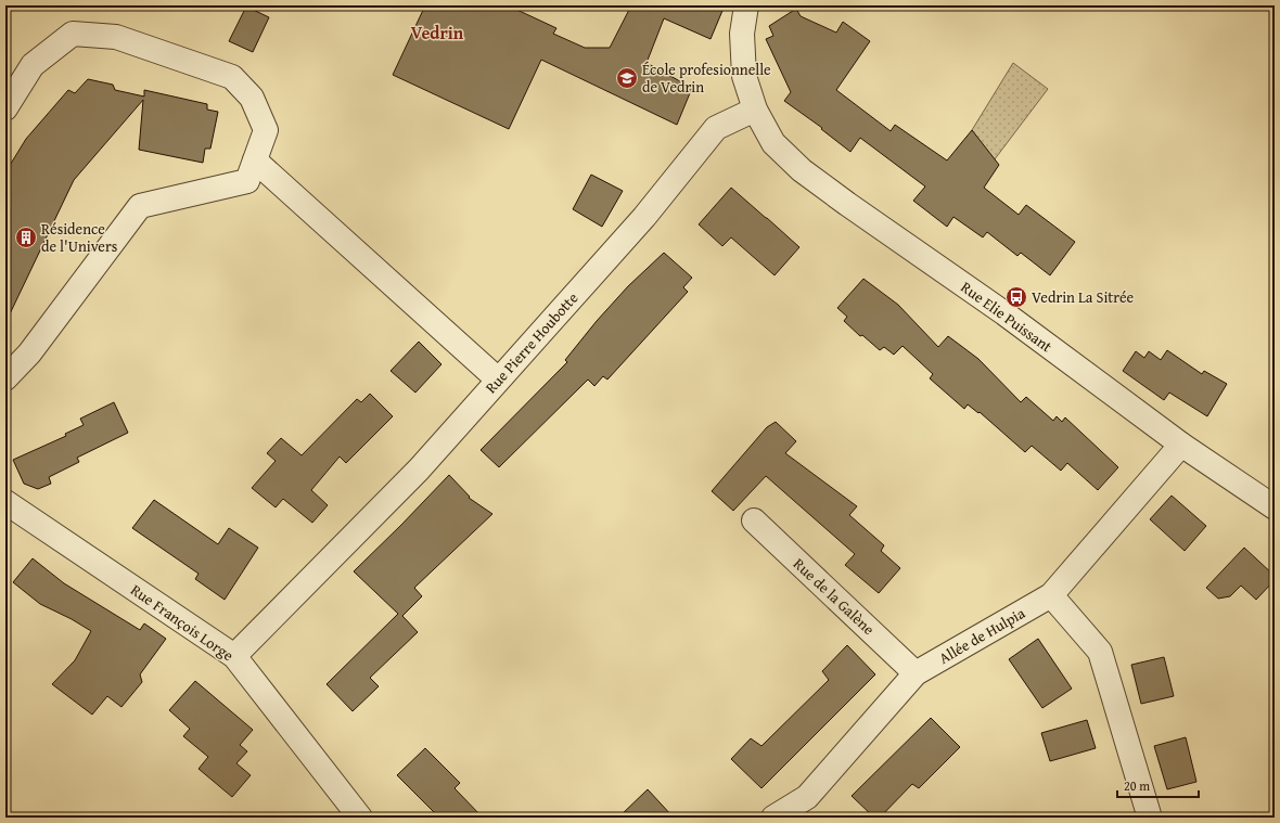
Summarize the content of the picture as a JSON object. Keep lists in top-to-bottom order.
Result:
{
  "streets": {
    "street": [
      "Rue Elie Puissant",
      "Rue Pierre Houbotte",
      "Rue de la Galène",
      "Rue François Lorge",
      "Allée de Hulpia"
    ]
  },
  "crossings": [
    ["Rue Elie Puissant", "Rue Pierre Houbotte"],
    ["Rue Elie Puissant", "Allée de Hulpia"],
    ["Rue Pierre Houbotte", "Rue François Lorge"],
    ["Rue de la Galène", "Allée de Hulpia"]
  ],
  "districts": ["Vedrin"],
  "places": {
    "school or university": ["École profesionnelle de Vedrin"],
    "building": ["Résidence de l'Univers"],
    "bus stop": ["Vedrin La Sitrée"]
  },
  "scale_bar": "20 m"
}
